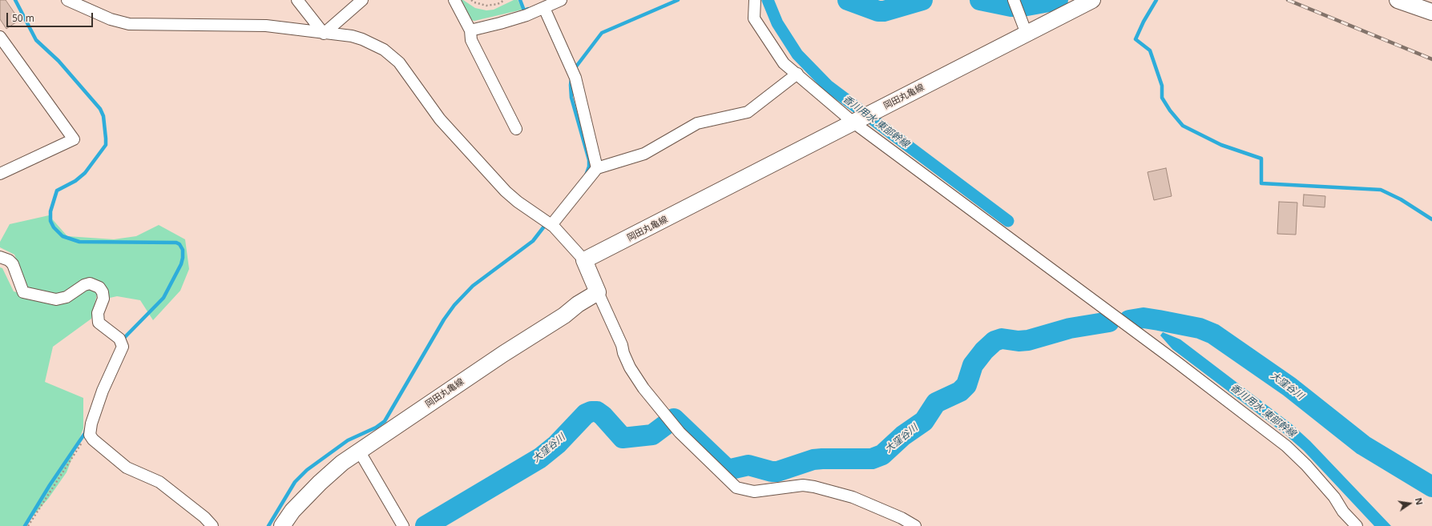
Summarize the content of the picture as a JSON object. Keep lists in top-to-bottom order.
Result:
{
  "streets": {
    "main road": ["岡田丸亀線"]
  },
  "water": ["香川用水 東部幹線", "大窪谷川"],
  "scale_bar": "50 m",
  "north": "right"
}
